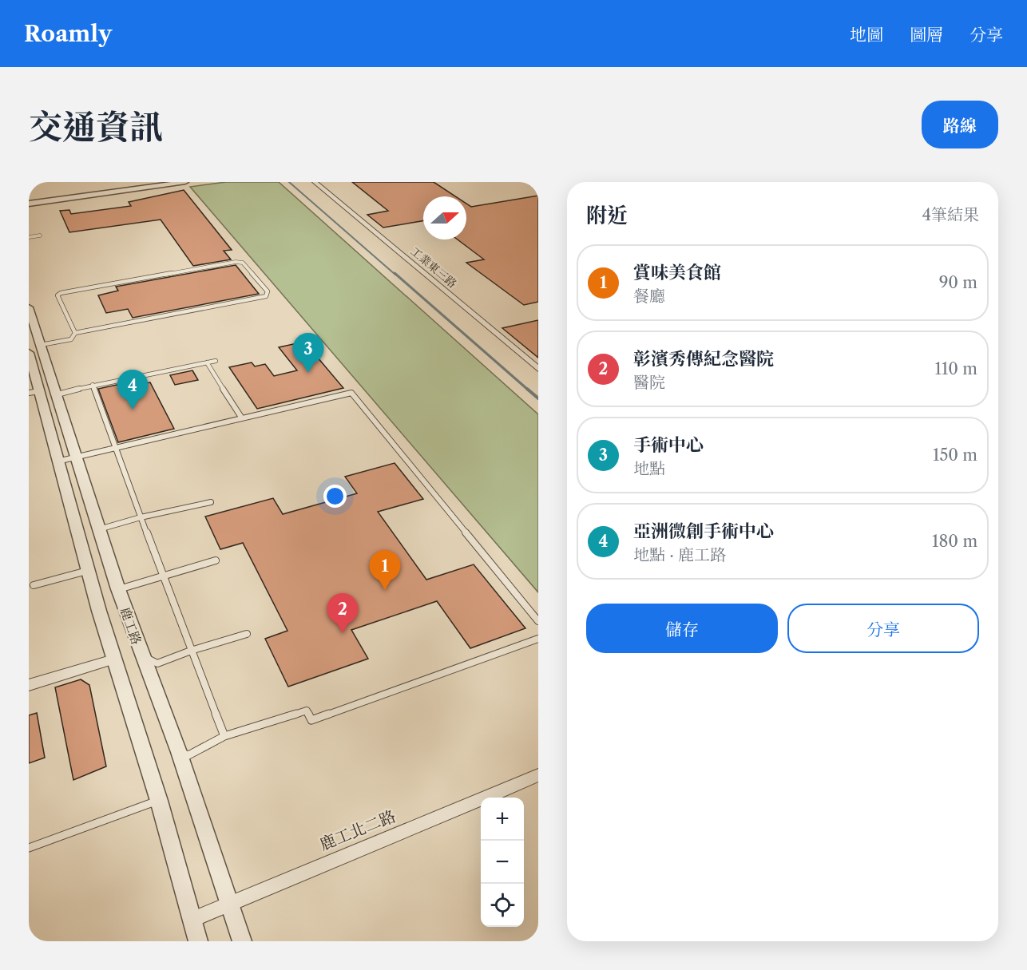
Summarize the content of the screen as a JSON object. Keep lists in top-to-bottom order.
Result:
{
  "streets": {
    "street": ["工業東三路", "鹿工路", "鹿工北二路"]
  },
  "crossings": [
    ["鹿工路", "鹿工北二路"]
  ],
  "north": "right",
  "page": {
    "header": "Roamly",
    "nav": ["地圖", "圖層", "分享"],
    "title": "交通資訊",
    "buttons": [
      "路線",
      ["儲存", "分享"]
    ],
    "heading": ["附近", "4筆結果"],
    "list": [
      {
        "mark": "1",
        "name": "賞味美食館",
        "note": "餐廳",
        "value": "90 m"
      },
      {
        "mark": "2",
        "name": "彰濱秀傳紀念醫院",
        "note": "醫院",
        "value": "110 m"
      },
      {
        "mark": "3",
        "name": "手術中心",
        "note": "地點",
        "value": "150 m"
      },
      {
        "mark": "4",
        "name": "亞洲微創手術中心",
        "note": "地點 · 鹿工路",
        "value": "180 m"
      }
    ],
    "pins": [
      "3",
      "4",
      "1",
      "2"
    ],
    "map_buttons": ["+", "−"]
  }
}
